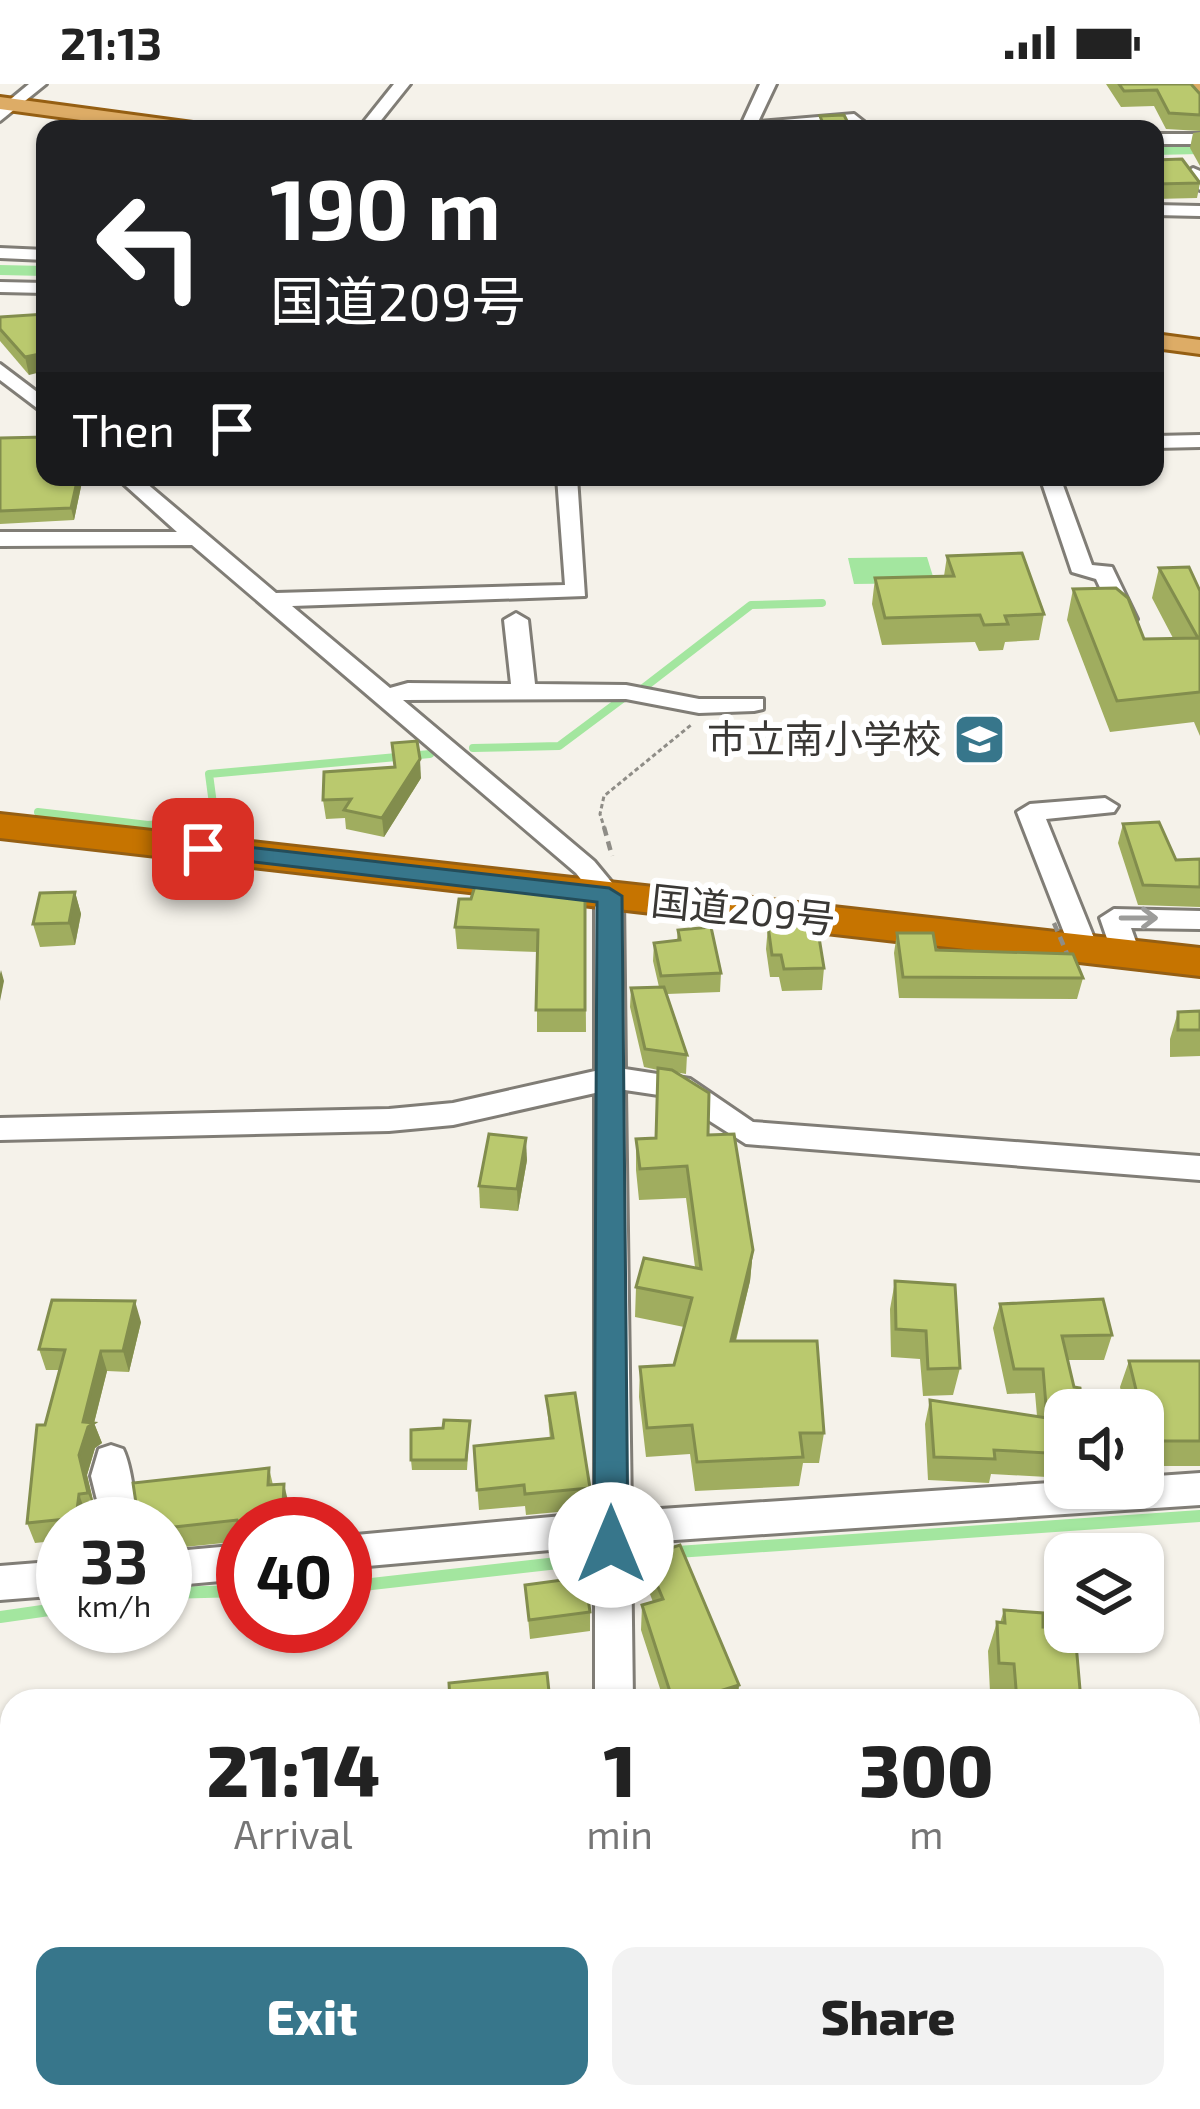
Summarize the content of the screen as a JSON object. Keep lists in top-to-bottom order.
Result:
{
  "streets": {
    "highway": ["国道209号"]
  },
  "places": {
    "school or university": ["市立南小学校"]
  },
  "page": {
    "status": "21:13",
    "turn": ["190 m", "国道209号"],
    "then": "Then",
    "speed": "33 km/h",
    "limit": "40",
    "eta": [
      "21:14",
      "Arrival",
      "1",
      "min",
      "300",
      "m"
    ],
    "buttons": ["Exit", "Share"]
  }
}
